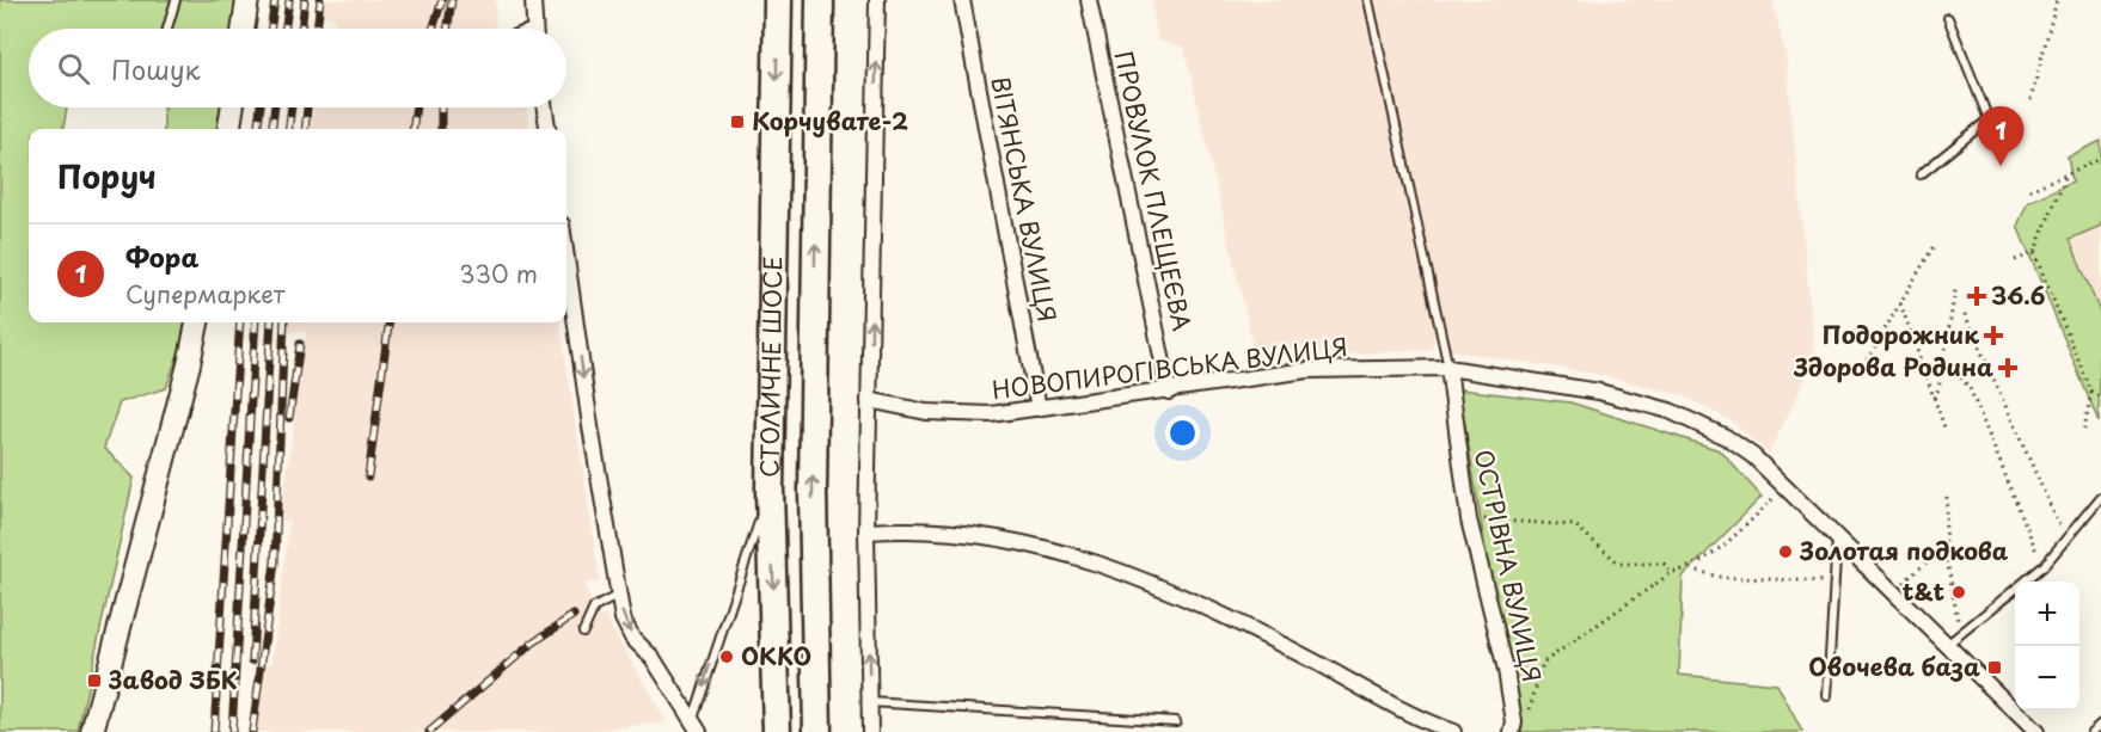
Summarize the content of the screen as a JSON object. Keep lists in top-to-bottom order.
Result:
{
  "streets": {
    "highway": ["СТОЛИЧНЕ ШОСЕ"],
    "street": [
      "ПРОВУЛОК ПЛЕЩЕЄВА",
      "ВІТЯНСЬКА ВУЛИЦЯ",
      "НОВОПИРОГІВСЬКА ВУЛИЦЯ",
      "ОСТРІВНА ВУЛИЦЯ"
    ]
  },
  "crossings": [
    ["ПРОВУЛОК ПЛЕЩЕЄВА", "НОВОПИРОГІВСЬКА ВУЛИЦЯ"],
    ["ВІТЯНСЬКА ВУЛИЦЯ", "НОВОПИРОГІВСЬКА ВУЛИЦЯ"],
    ["НОВОПИРОГІВСЬКА ВУЛИЦЯ", "ОСТРІВНА ВУЛИЦЯ"]
  ],
  "places": {
    "transit": ["Корчувате-2", "Овочева база", "Завод ЗБК"],
    "health": ["36.6", "Подорожник", "Здорова Родина"],
    "other": ["Золотая подкова", "t&t", "ОККО"]
  },
  "page": {
    "search": "Пошук",
    "pins": "1",
    "heading": "Поруч",
    "list": [
      {
        "mark": "1",
        "name": "Фора",
        "note": "Супермаркет",
        "value": "330 m"
      }
    ],
    "map_buttons": ["+", "−"]
  }
}
